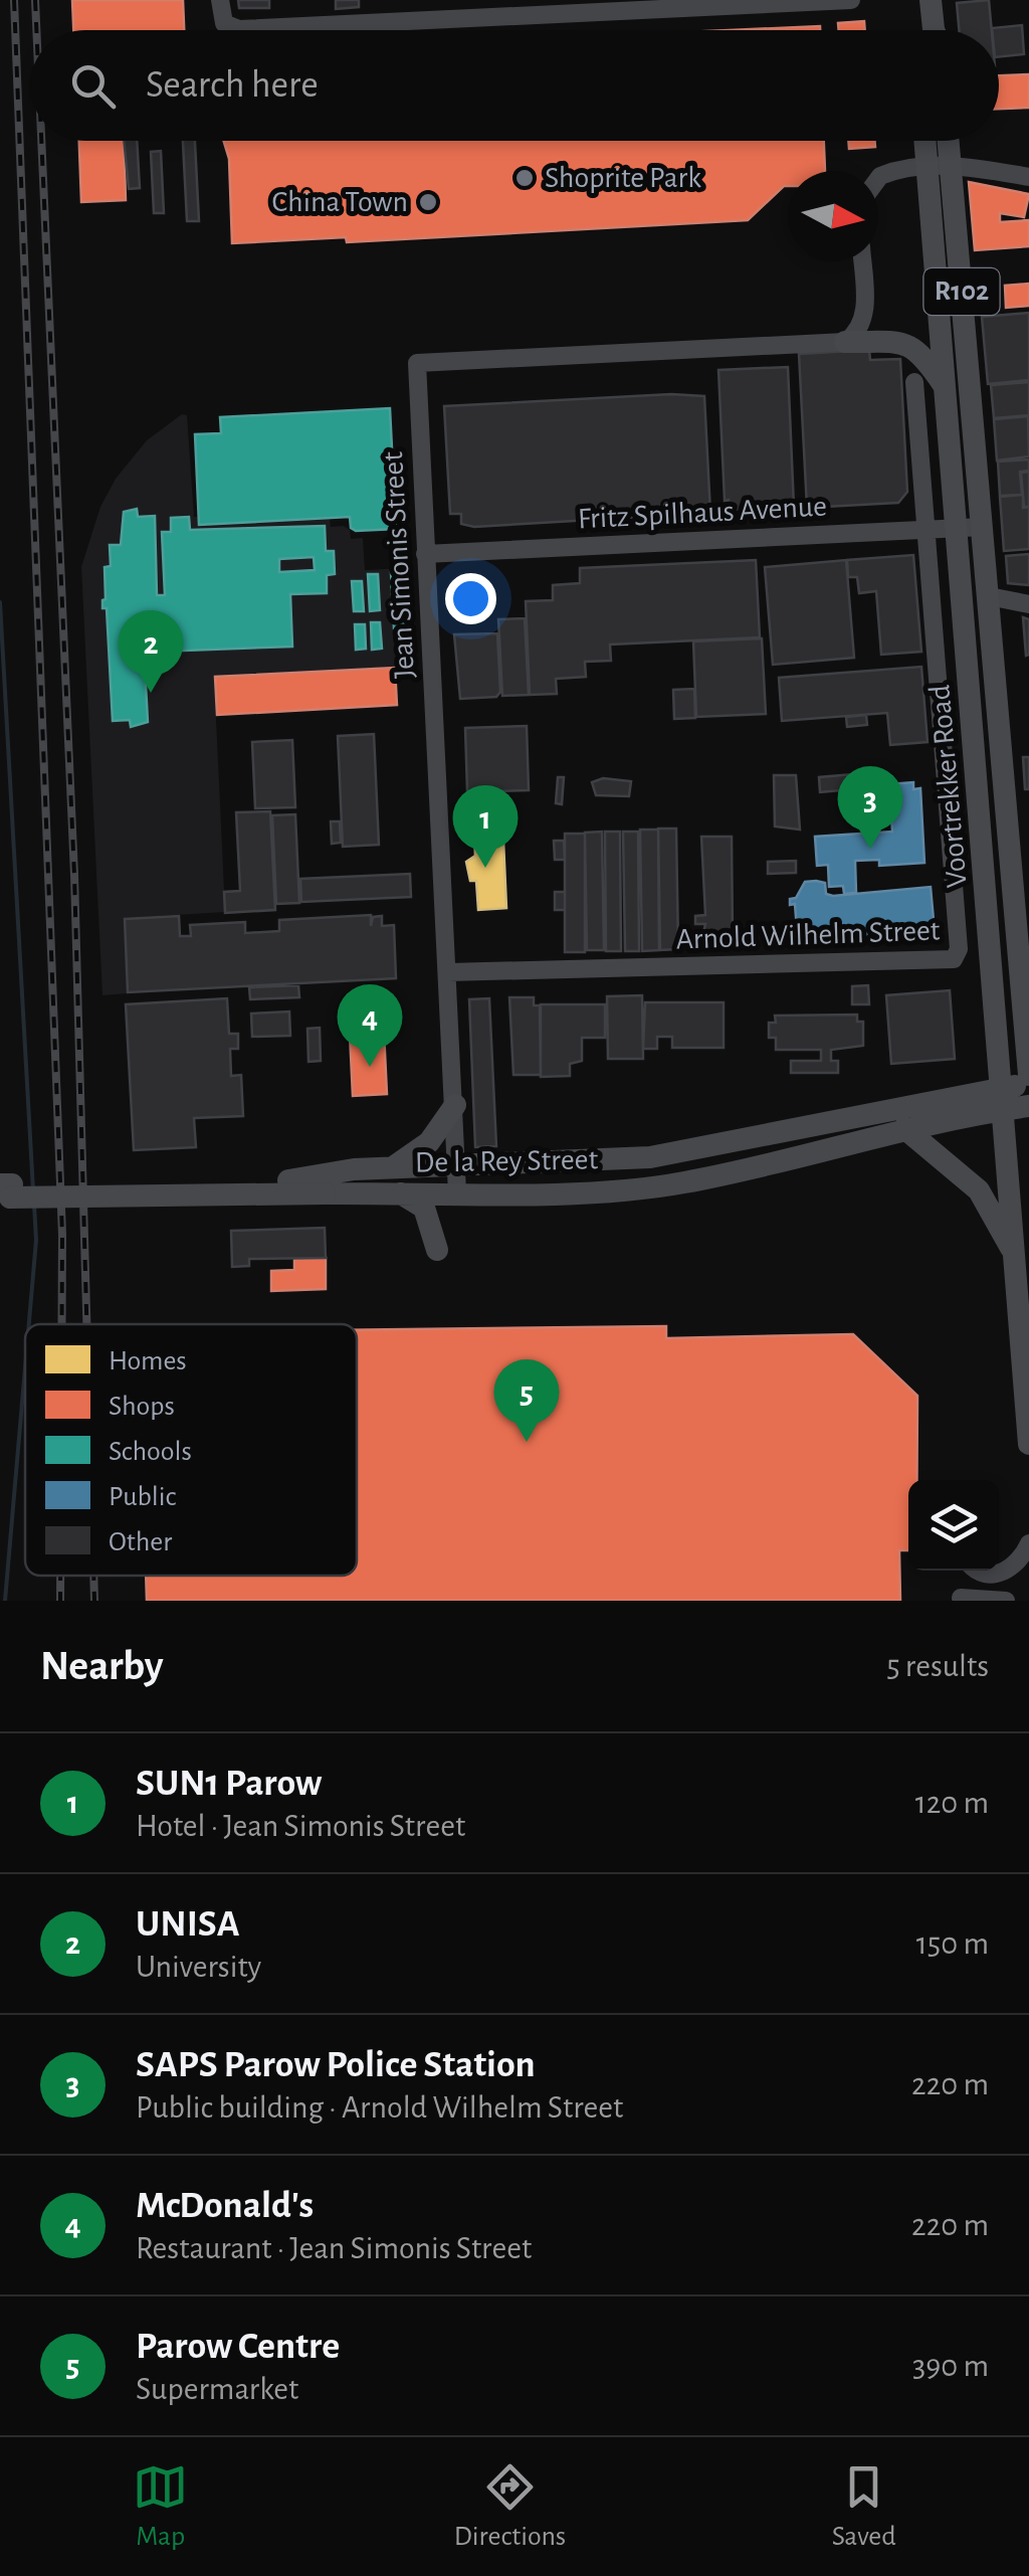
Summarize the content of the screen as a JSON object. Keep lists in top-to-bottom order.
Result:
{
  "streets": {
    "main road": ["R102", "Voortrekker Road", "De la Rey Street"],
    "street": ["Fritz Spilhaus Avenue", "Jean Simonis Street", "Arnold Wilhelm Street"]
  },
  "crossings": [
    ["Fritz Spilhaus Avenue", "Jean Simonis Street"],
    ["Fritz Spilhaus Avenue", "Voortrekker Road"],
    ["Fritz Spilhaus Avenue", "Arnold Wilhelm Street"],
    ["Jean Simonis Street", "Arnold Wilhelm Street"],
    ["Jean Simonis Street", "De la Rey Street"],
    ["Voortrekker Road", "De la Rey Street"]
  ],
  "places": ["Shoprite Park", "China Town"],
  "legend": [
    "Homes",
    "Shops",
    "Schools",
    "Public",
    "Other"
  ],
  "north": "right",
  "page": {
    "search": "Search here",
    "pins": [
      "2",
      "3",
      "1",
      "4",
      "5"
    ],
    "heading": ["Nearby", "5 results"],
    "list": [
      {
        "mark": "1",
        "name": "SUN1 Parow",
        "note": "Hotel · Jean Simonis Street",
        "value": "120 m"
      },
      {
        "mark": "2",
        "name": "UNISA",
        "note": "University",
        "value": "150 m"
      },
      {
        "mark": "3",
        "name": "SAPS Parow Police Station",
        "note": "Public building · Arnold Wilhelm Street",
        "value": "220 m"
      },
      {
        "mark": "4",
        "name": "McDonald's",
        "note": "Restaurant · Jean Simonis Street",
        "value": "220 m"
      },
      {
        "mark": "5",
        "name": "Parow Centre",
        "note": "Supermarket",
        "value": "390 m"
      }
    ],
    "nav": ["Map", "Directions", "Saved"]
  }
}
